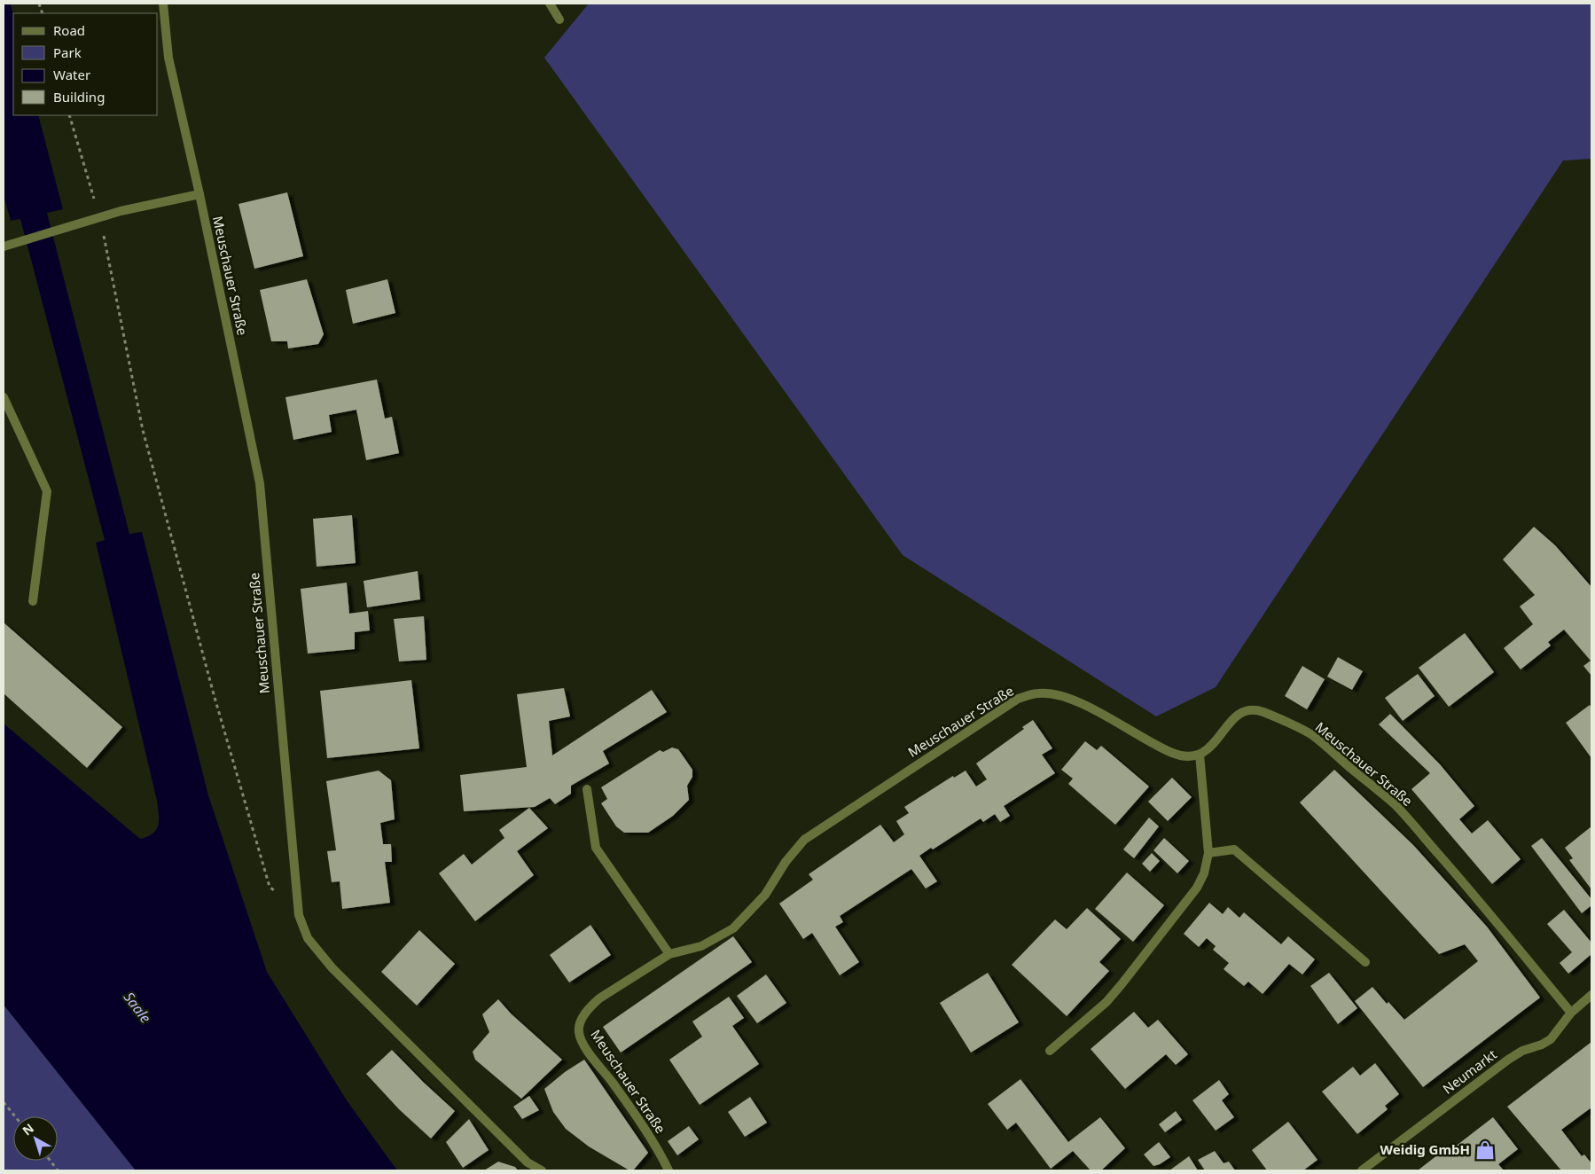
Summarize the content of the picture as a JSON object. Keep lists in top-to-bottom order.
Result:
{
  "streets": {
    "street": ["Meuschauer Straße", "Neumarkt"]
  },
  "crossings": [
    ["Meuschauer Straße", "Neumarkt"]
  ],
  "water": ["Saale"],
  "places": {
    "shop": ["Weidig GmbH"]
  },
  "legend": [
    "Road",
    "Park",
    "Water",
    "Building"
  ],
  "north": "top left"
}
